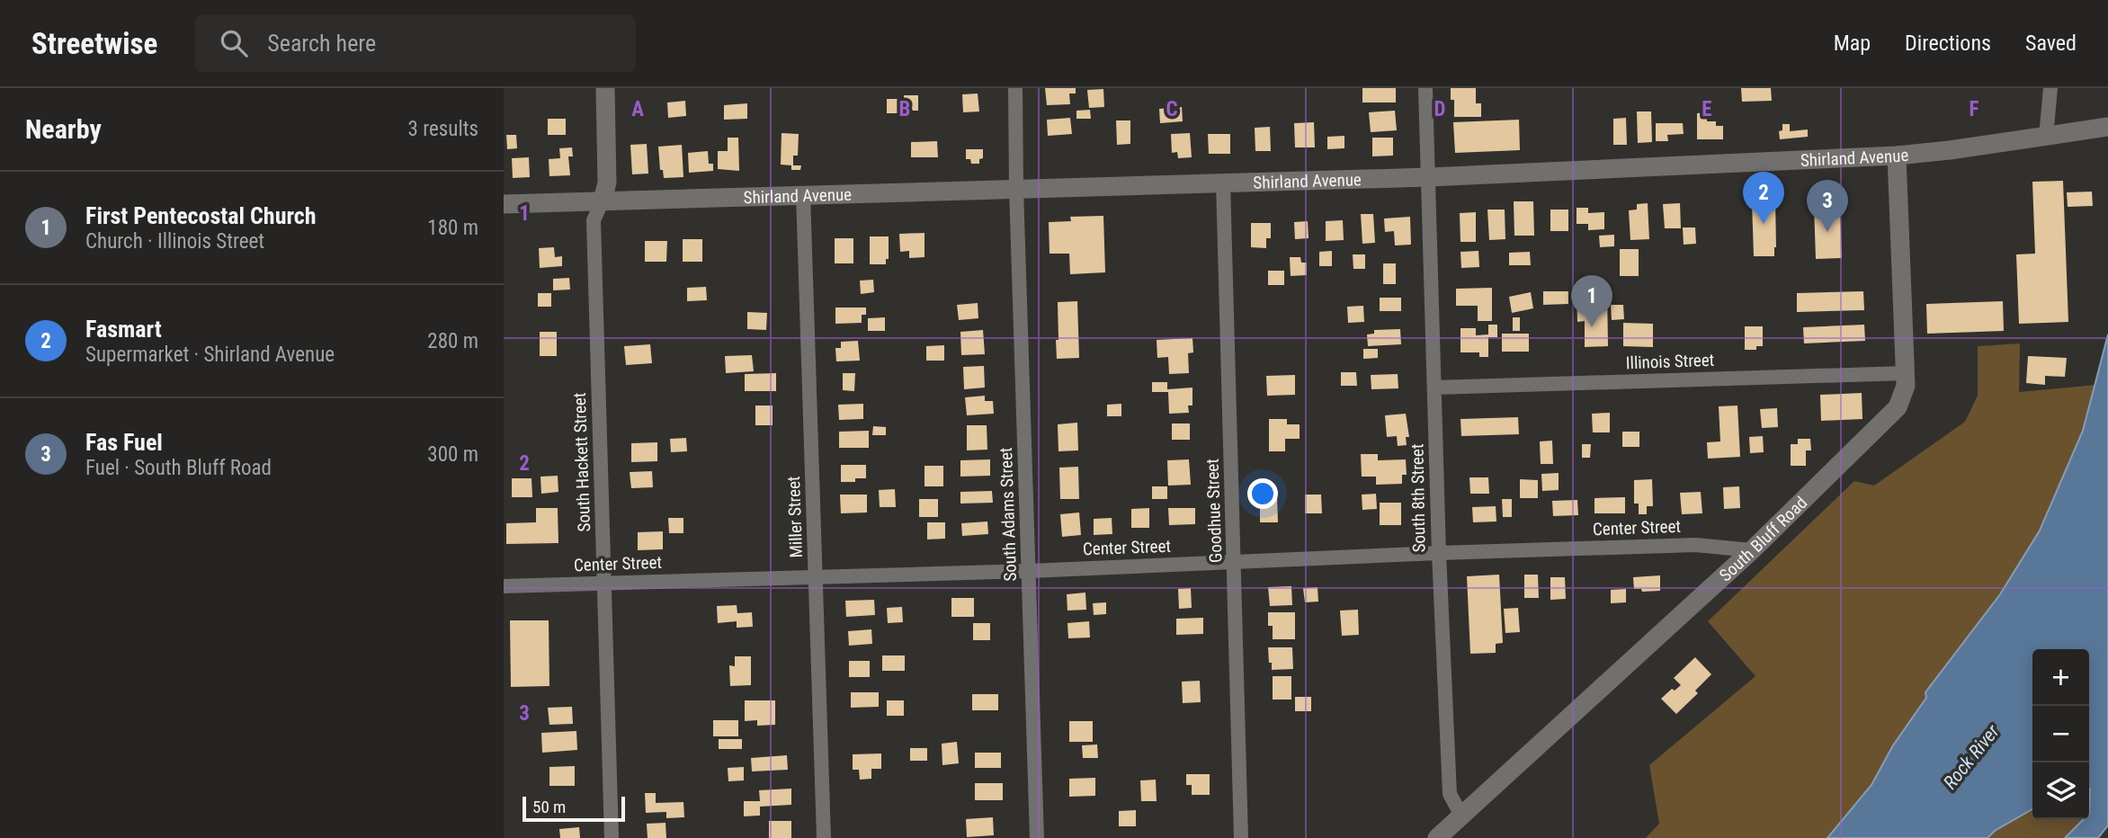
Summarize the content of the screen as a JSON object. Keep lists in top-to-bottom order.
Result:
{
  "streets": {
    "street": [
      "Shirland Avenue",
      "Illinois Street",
      "South Hackett Street",
      "South 8th Street",
      "Goodhue Street",
      "South Adams Street",
      "Miller Street",
      "Center Street",
      "South Bluff Road"
    ]
  },
  "crossings": [
    ["Shirland Avenue", "South Hackett Street"],
    ["Shirland Avenue", "South 8th Street"],
    ["Shirland Avenue", "Goodhue Street"],
    ["Shirland Avenue", "South Adams Street"],
    ["Shirland Avenue", "Miller Street"],
    ["Shirland Avenue", "South Bluff Road"],
    ["Illinois Street", "South 8th Street"],
    ["Illinois Street", "South Bluff Road"],
    ["South Hackett Street", "Center Street"],
    ["South 8th Street", "Center Street"],
    ["South 8th Street", "South Bluff Road"],
    ["Goodhue Street", "Center Street"],
    ["South Adams Street", "Center Street"],
    ["Miller Street", "Center Street"],
    ["Center Street", "South Bluff Road"]
  ],
  "water": ["Rock River"],
  "scale_bar": "50 m",
  "page": {
    "header": "Streetwise",
    "search": "Search here",
    "nav": ["Map", "Directions", "Saved"],
    "heading": ["Nearby", "3 results"],
    "list": [
      {
        "mark": "1",
        "name": "First Pentecostal Church",
        "note": "Church · Illinois Street",
        "value": "180 m"
      },
      {
        "mark": "2",
        "name": "Fasmart",
        "note": "Supermarket · Shirland Avenue",
        "value": "280 m"
      },
      {
        "mark": "3",
        "name": "Fas Fuel",
        "note": "Fuel · South Bluff Road",
        "value": "300 m"
      }
    ],
    "pins": ["2", "3", "1"],
    "map_buttons": ["+", "−"],
    "scale": "50 m"
  },
  "grid": {
    "columns": [
      "A",
      "B",
      "C",
      "D",
      "E",
      "F"
    ],
    "rows": ["1", "2", "3"]
  }
}
